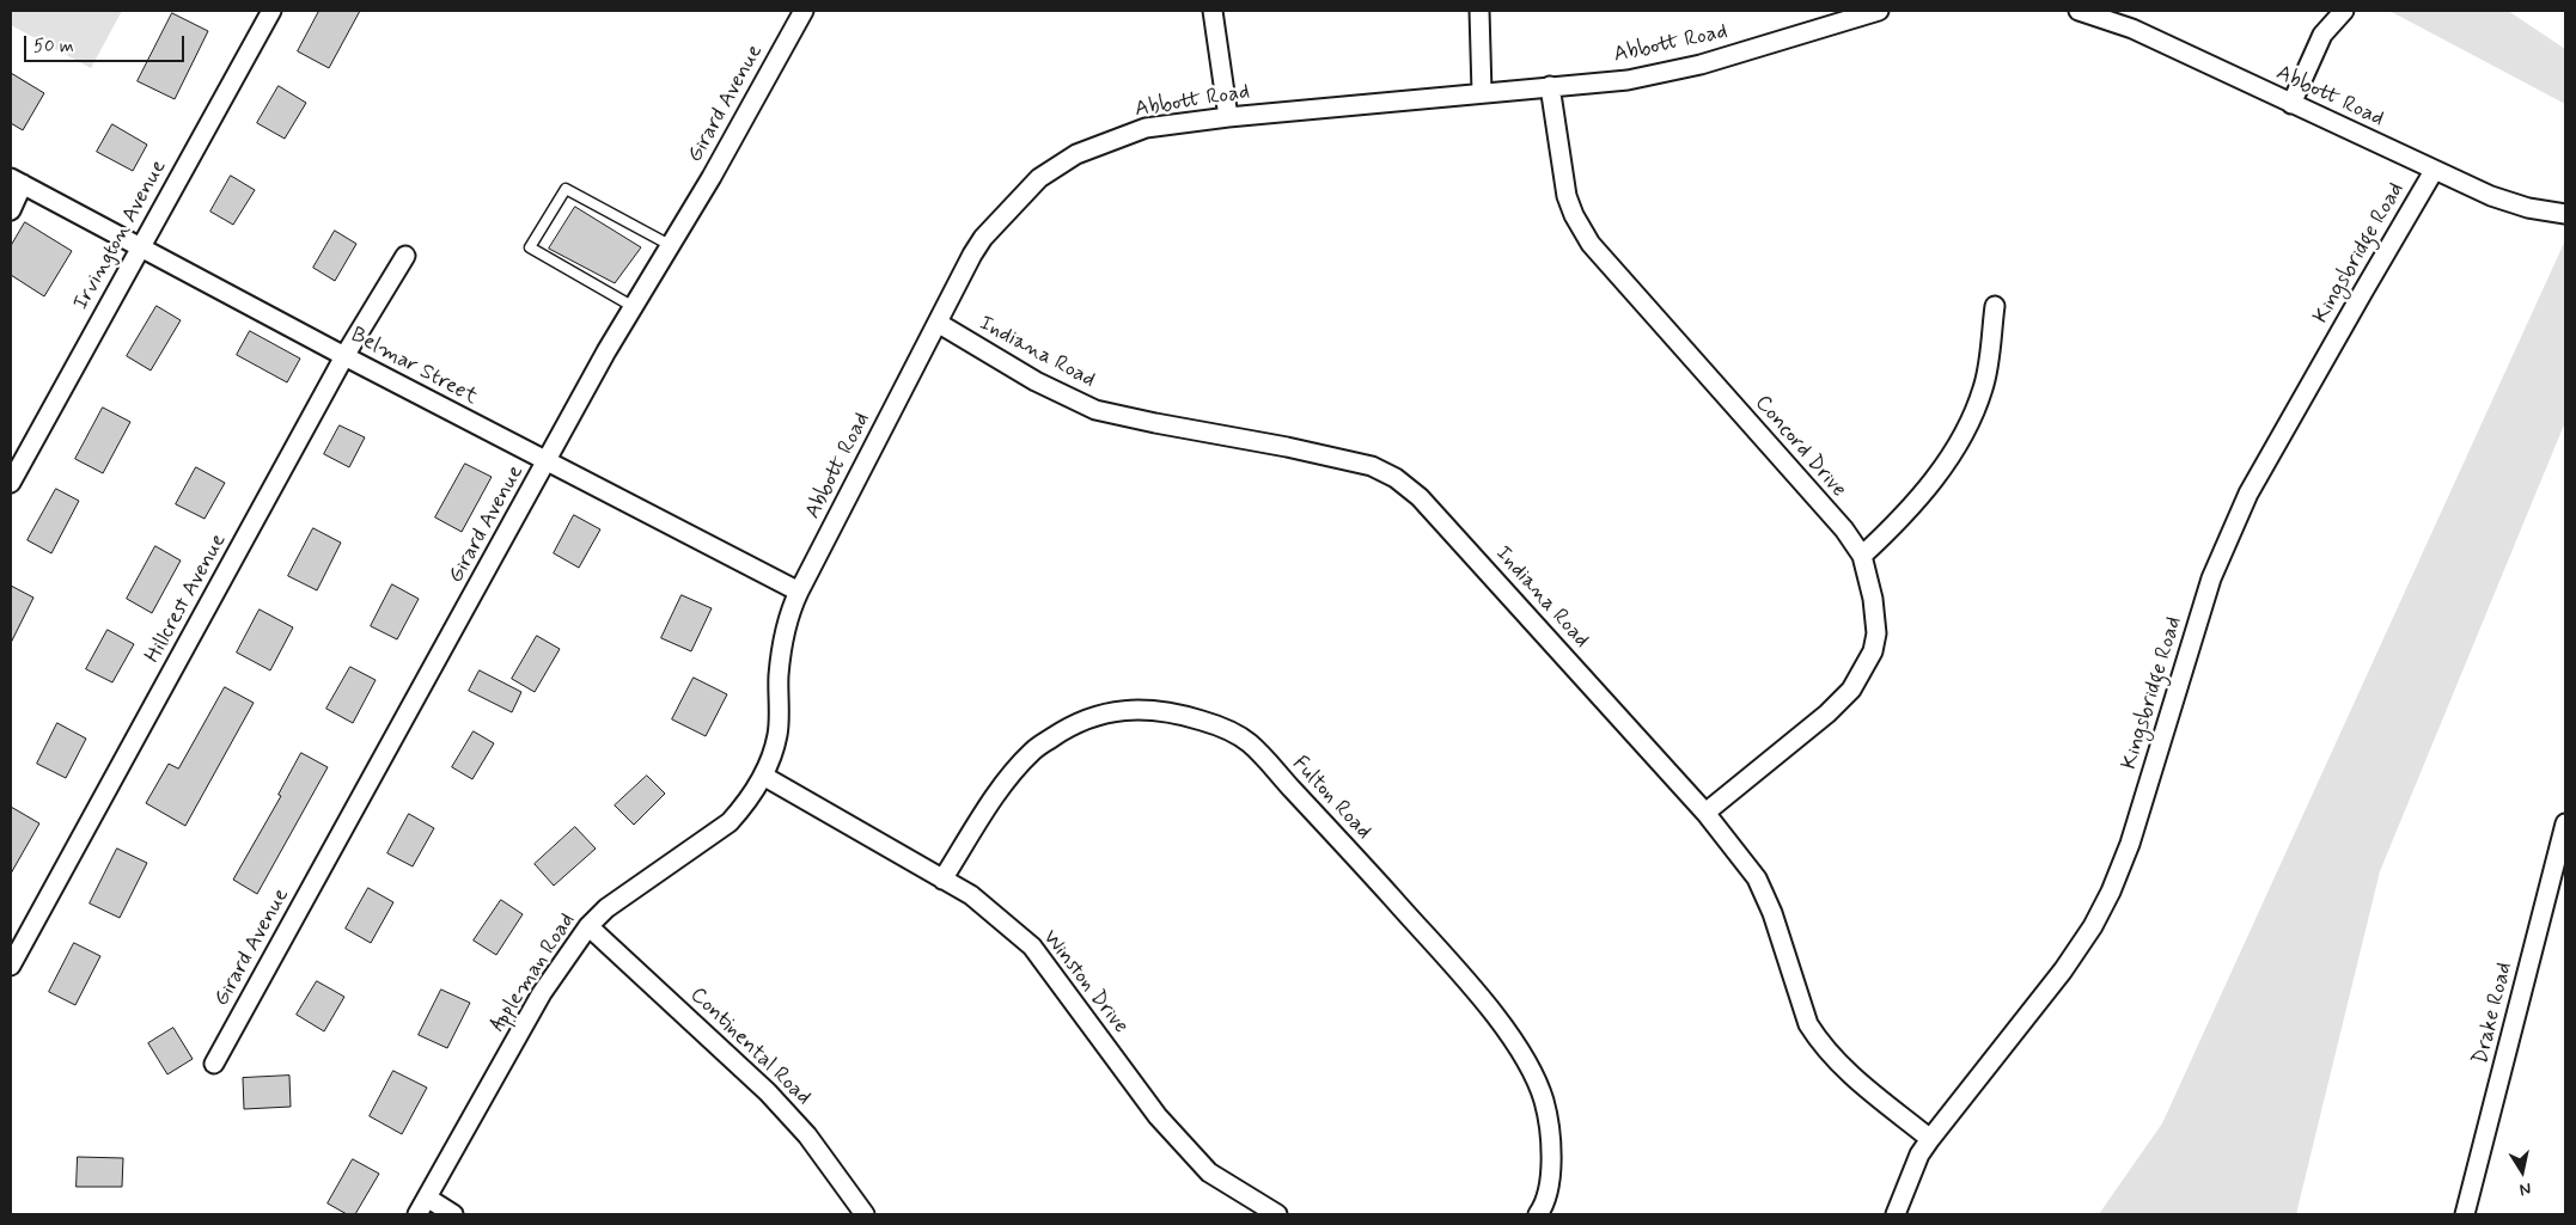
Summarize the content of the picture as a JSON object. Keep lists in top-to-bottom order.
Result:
{
  "streets": {
    "street": [
      "Abbott Road",
      "Girard Avenue",
      "Irvington Avenue",
      "Kingsbridge Road",
      "Indiana Road",
      "Belmar Street",
      "Concord Drive",
      "Hillcrest Avenue",
      "Fulton Road",
      "Appleman Road",
      "Winston Drive",
      "Drake Road",
      "Continental Road"
    ]
  },
  "crossings": [
    ["Abbott Road", "Kingsbridge Road"],
    ["Abbott Road", "Indiana Road"],
    ["Abbott Road", "Belmar Street"],
    ["Abbott Road", "Concord Drive"],
    ["Abbott Road", "Appleman Road"],
    ["Abbott Road", "Winston Drive"],
    ["Girard Avenue", "Belmar Street"],
    ["Irvington Avenue", "Belmar Street"],
    ["Kingsbridge Road", "Indiana Road"],
    ["Indiana Road", "Concord Drive"],
    ["Belmar Street", "Hillcrest Avenue"],
    ["Fulton Road", "Winston Drive"],
    ["Appleman Road", "Winston Drive"],
    ["Appleman Road", "Continental Road"]
  ],
  "scale_bar": "50 m",
  "north": "bottom"
}
